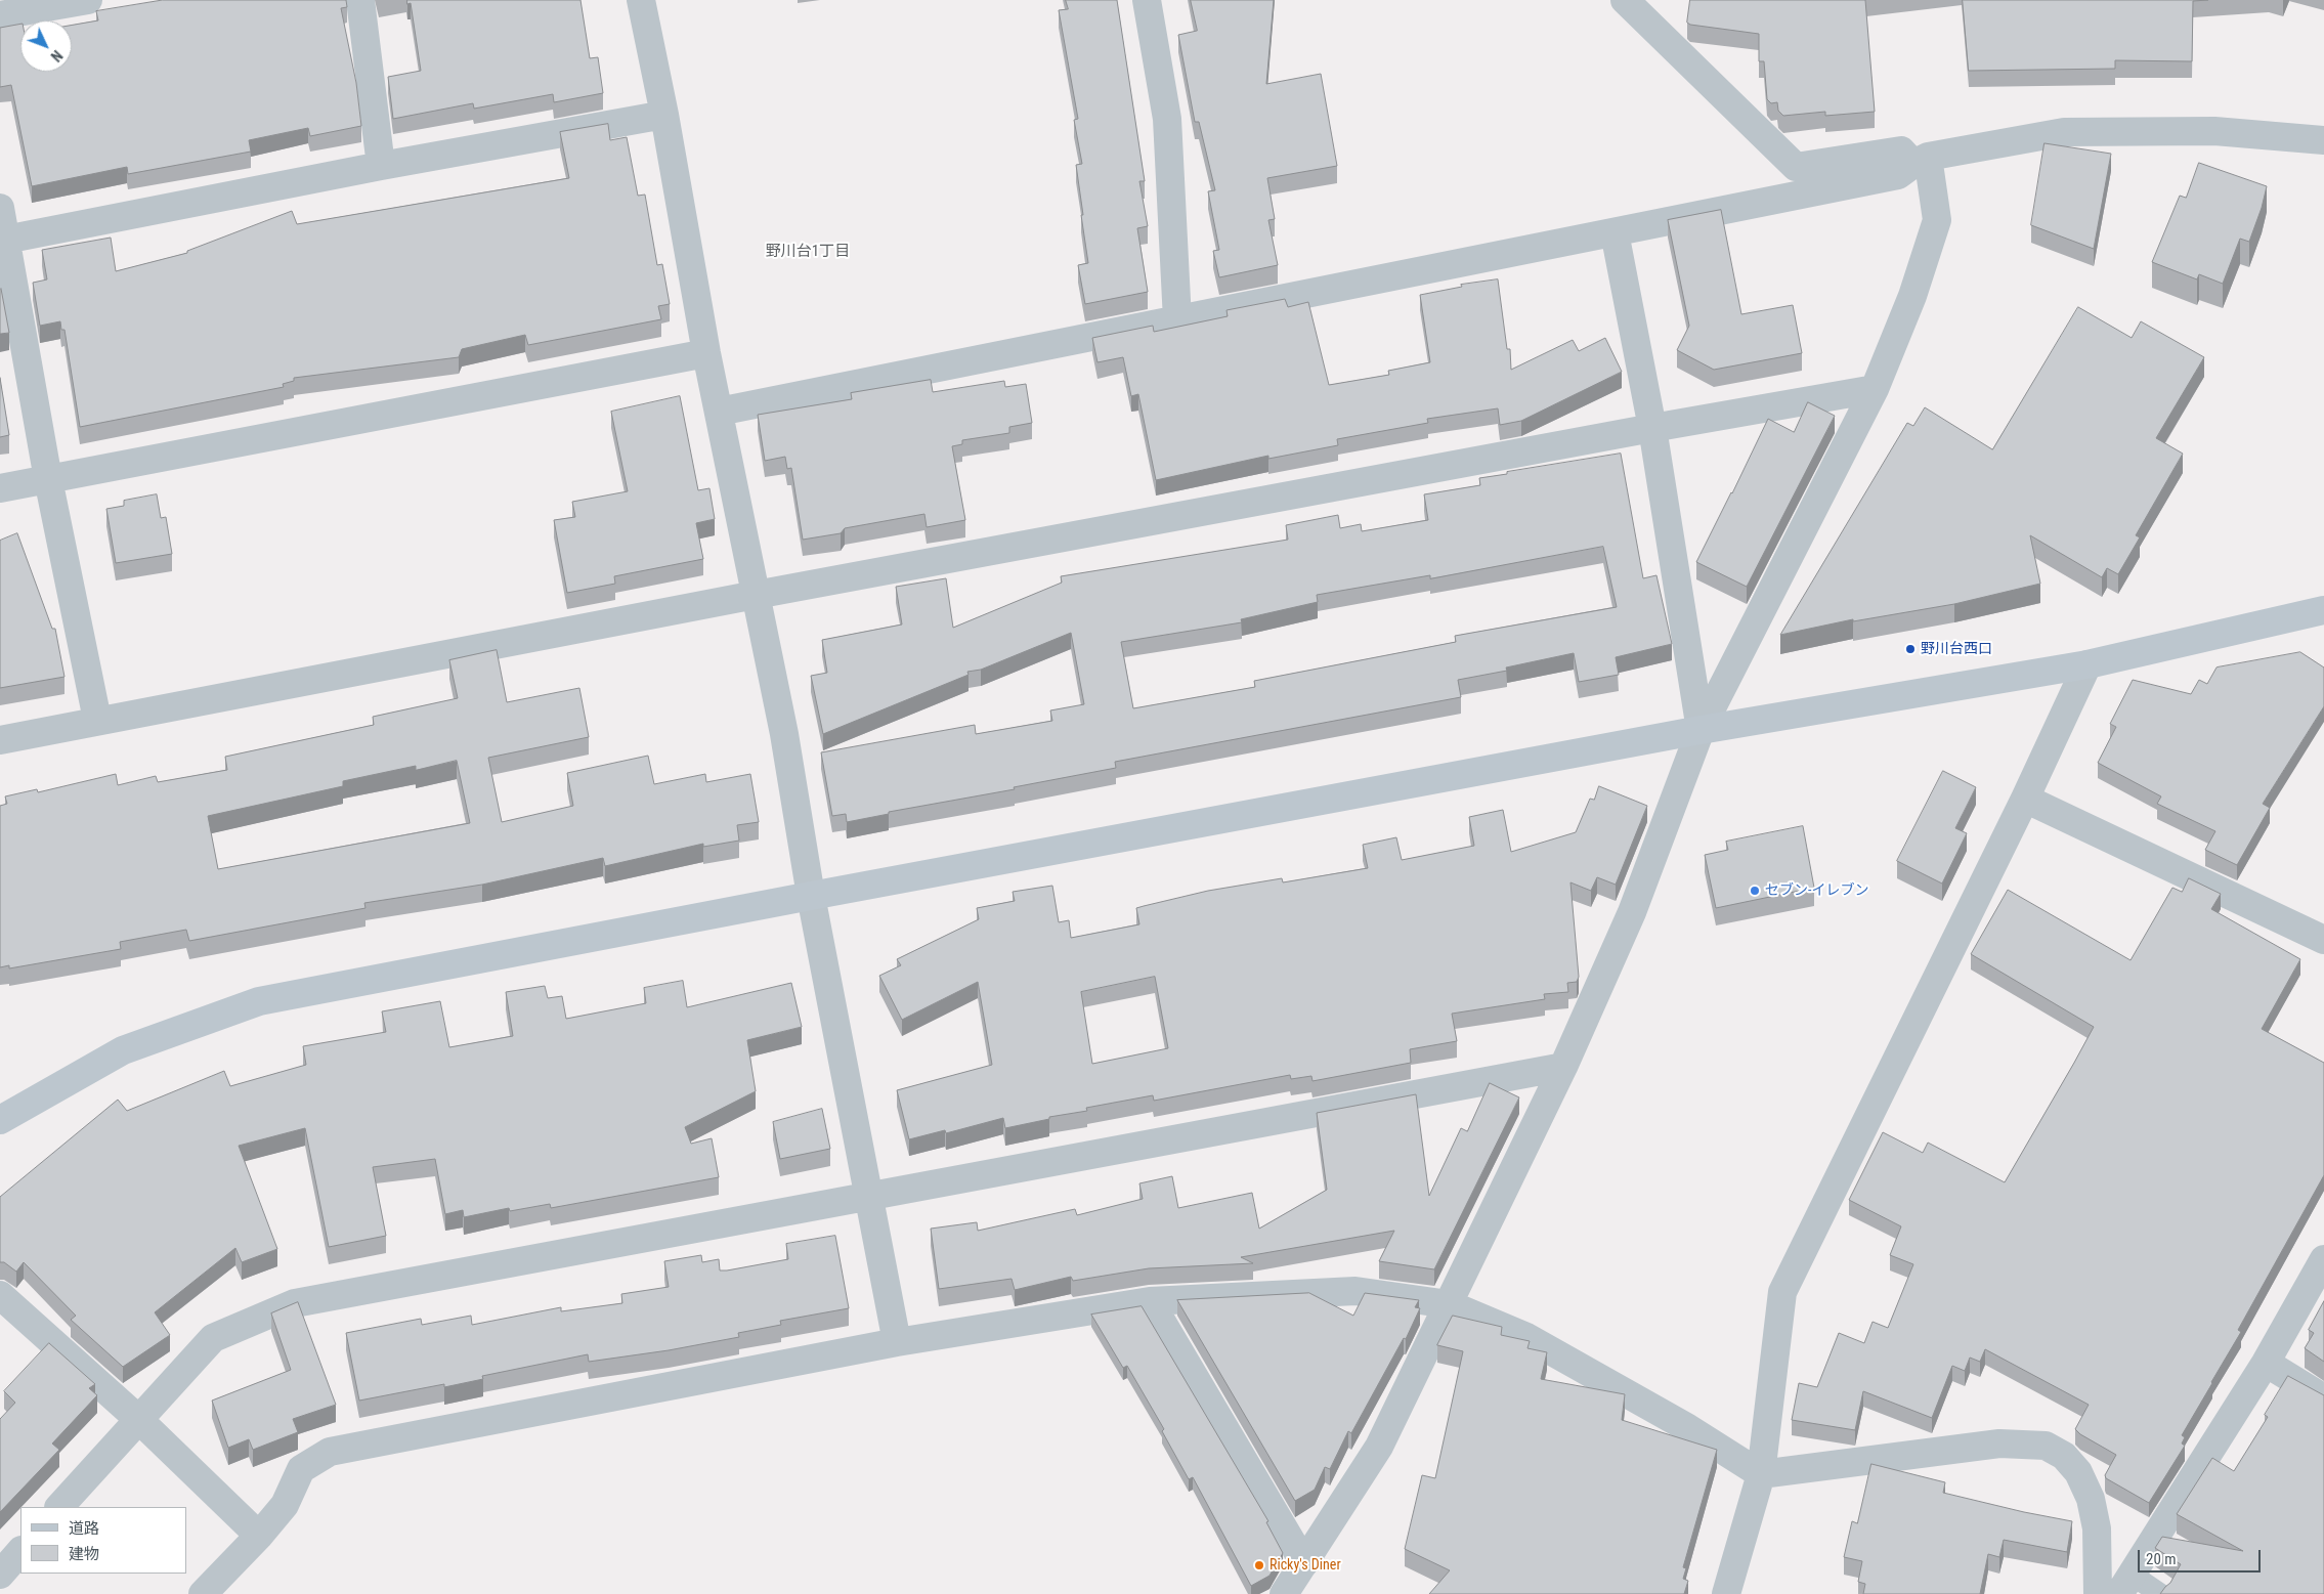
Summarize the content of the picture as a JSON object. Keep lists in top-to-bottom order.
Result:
{
  "districts": ["野川台1丁目"],
  "places": ["野川台西口", "セブン-イレブン", "Ricky's Diner"],
  "legend": ["道路", "建物"],
  "scale_bar": "20 m",
  "north": "bottom right"
}
